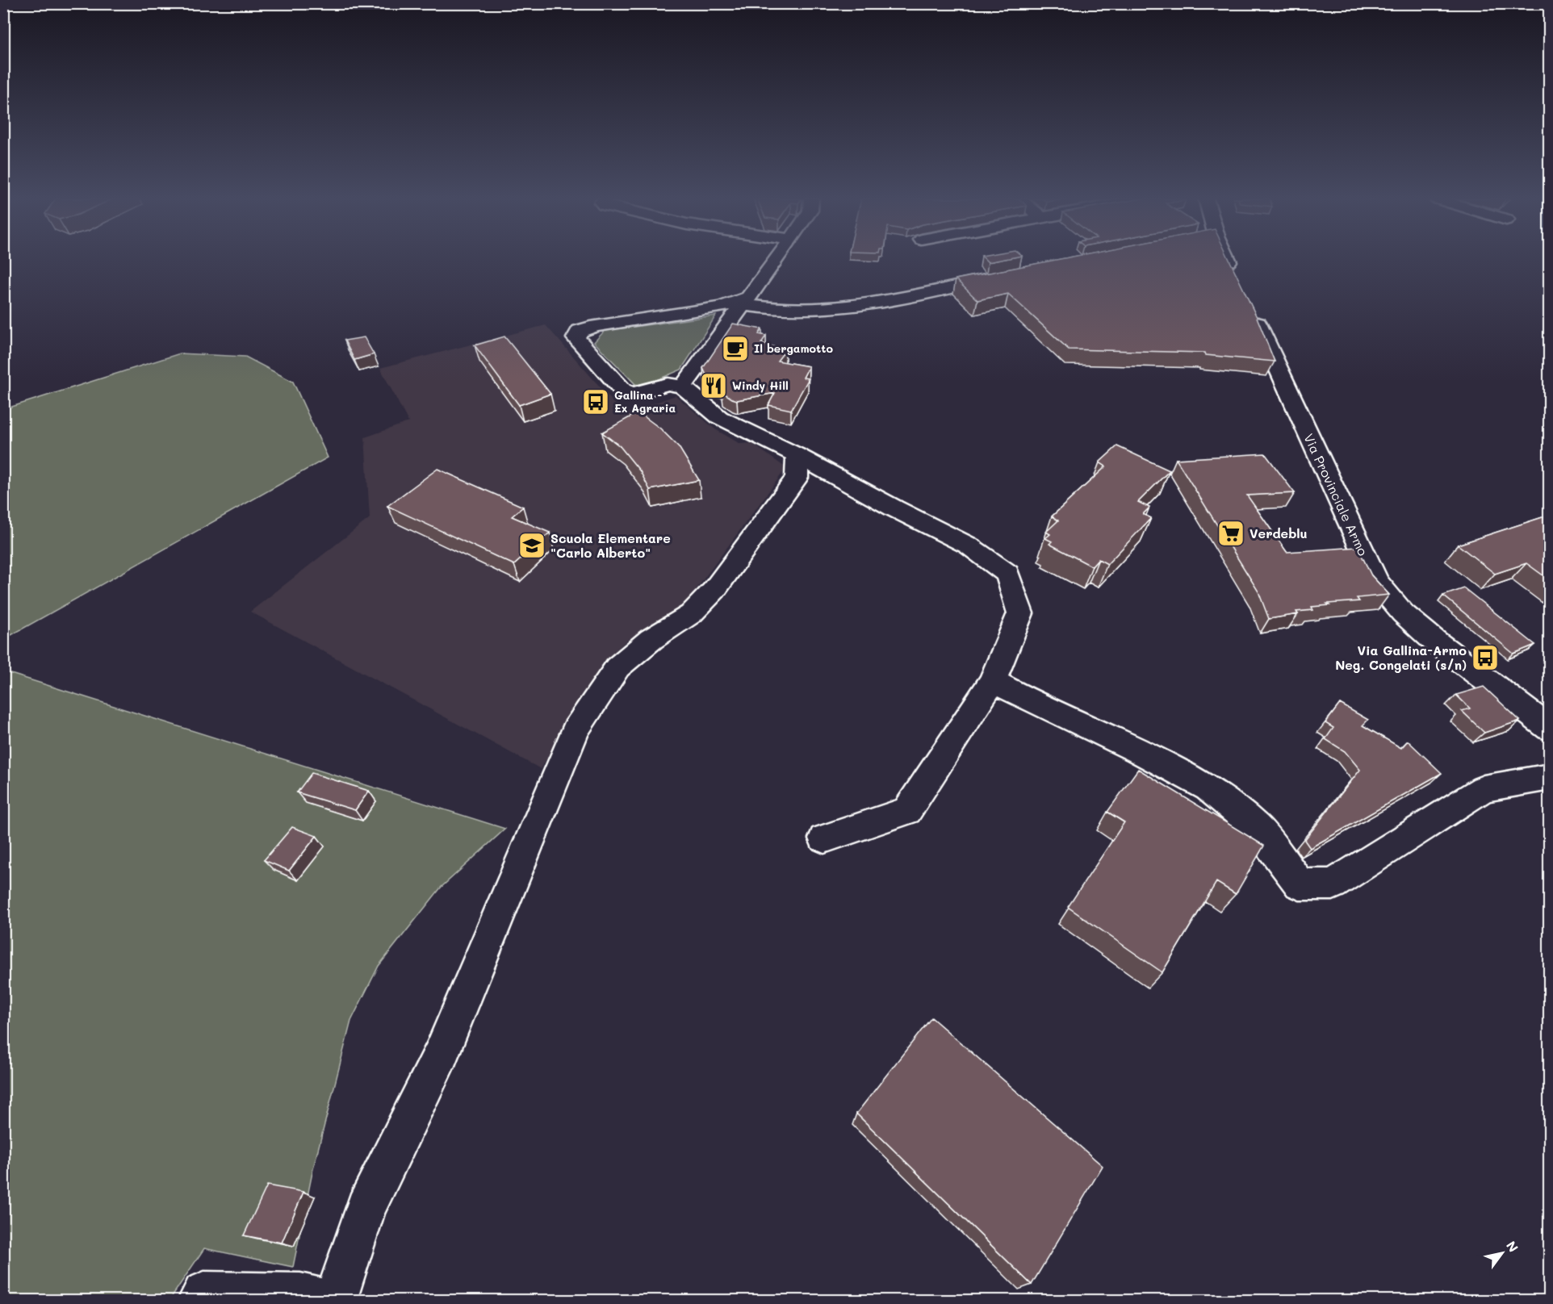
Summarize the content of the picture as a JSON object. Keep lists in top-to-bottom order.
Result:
{
  "streets": {
    "street": ["Via Provinciale Armo"]
  },
  "places": {
    "cafe": ["Il bergamotto"],
    "restaurant": ["Windy Hill"],
    "bus stop": ["Gallina - Ex Agraria", "Via Gallina-Armo Neg. Congelati (s/n)"],
    "supermarket": ["Verdeblu"],
    "school or university": ["Scuola Elementare \"Carlo Alberto\""]
  },
  "north": "top right"
}
